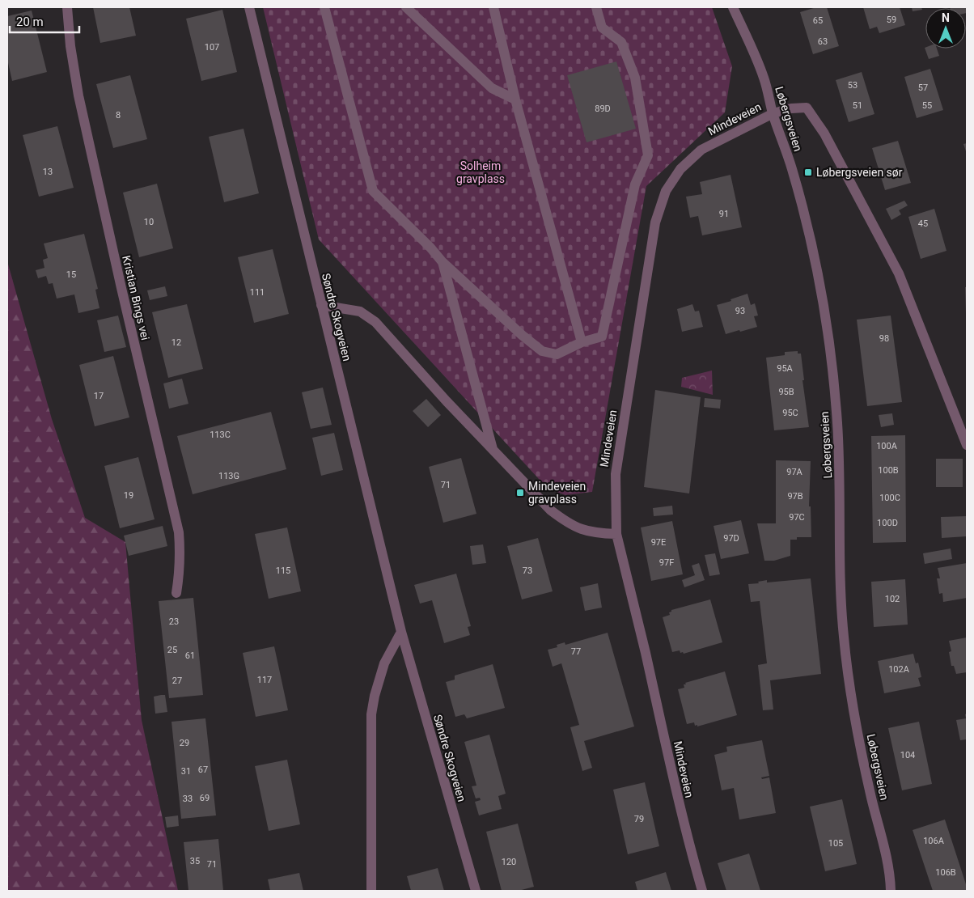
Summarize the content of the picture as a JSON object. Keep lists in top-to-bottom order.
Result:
{
  "streets": {
    "street": [
      "Mindeveien",
      "Løbergsveien",
      "Kristian Bings vei",
      "Søndre Skogveien"
    ]
  },
  "crossings": [
    ["Mindeveien", "Løbergsveien"]
  ],
  "parks": ["Solheim gravplass"],
  "places": {
    "transit": ["Løbergsveien sør", "Mindeveien gravplass"]
  },
  "house_numbers": [
    "59",
    "65",
    "63",
    "107",
    "53",
    "57",
    "51",
    "55",
    "89D",
    "8",
    "13",
    "91",
    "10",
    "45",
    "15",
    "111",
    "93",
    "98",
    "12",
    "95A",
    "95B",
    "17",
    "95C",
    "113C",
    "100A",
    "100B",
    "97A",
    "113G",
    "71",
    "19",
    "97B",
    "100C",
    "97C",
    "100D",
    "97D",
    "97E",
    "97F",
    "115",
    "73",
    "102",
    "23",
    "25",
    "77",
    "61",
    "102A",
    "117",
    "27",
    "29",
    "104",
    "67",
    "31",
    "69",
    "33",
    "79",
    "106A",
    "105",
    "35",
    "120",
    "71",
    "106B"
  ],
  "scale_bar": "20 m",
  "north": "top"
}
